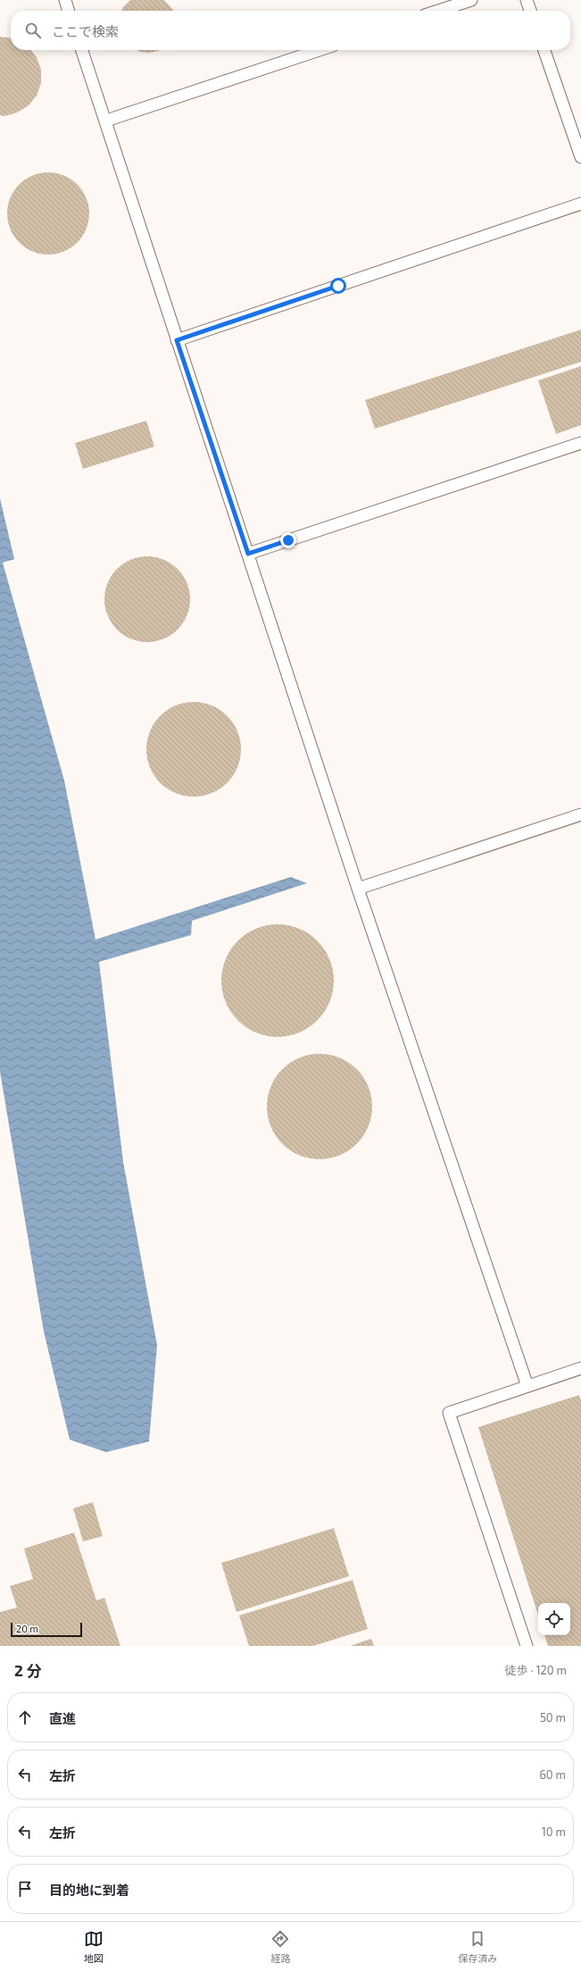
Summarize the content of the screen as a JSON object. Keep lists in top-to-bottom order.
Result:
{
  "scale_bar": "20 m",
  "page": {
    "search": "ここで検索",
    "scale": "20 m",
    "heading": ["2 分", "徒歩 · 120 m"],
    "list": [
      ["直進", "50 m"],
      ["左折", "60 m"],
      ["左折", "10 m"],
      "目的地に到着"
    ],
    "nav": ["地図", "経路", "保存済み"]
  }
}
